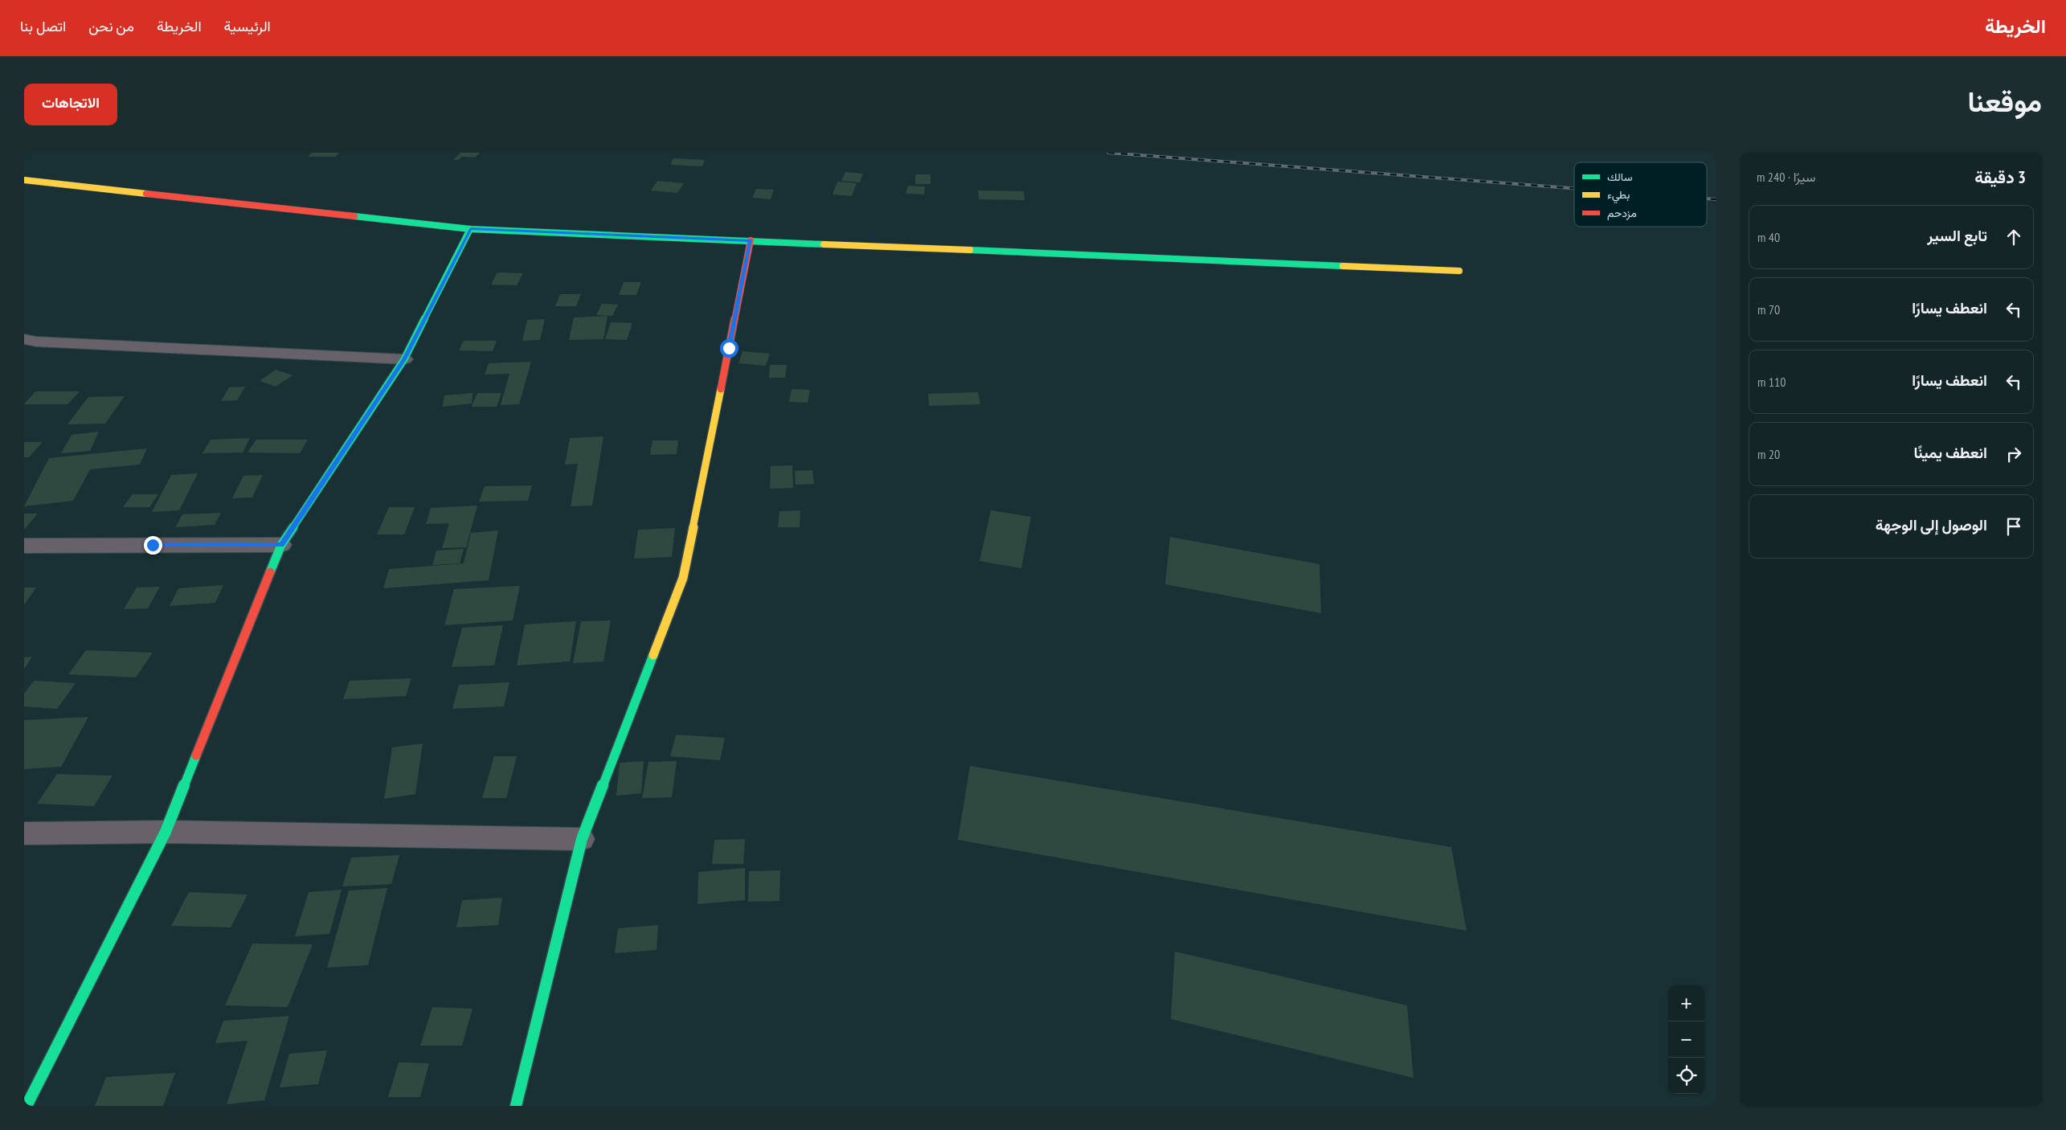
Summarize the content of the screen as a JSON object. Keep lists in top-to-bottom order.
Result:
{
  "legend": ["سالك", "بطيء", "مزدحم"],
  "page": {
    "header": "الخريطة",
    "nav": [
      "الرئيسية",
      "الخريطة",
      "من نحن",
      "اتصل بنا"
    ],
    "title": "موقعنا",
    "buttons": "الاتجاهات",
    "heading": ["3 دقيقة", "سيرًا · 240 m"],
    "list": [
      ["تابع السير", "40 m"],
      ["انعطف يسارًا", "70 m"],
      ["انعطف يسارًا", "110 m"],
      ["انعطف يمينًا", "20 m"],
      "الوصول إلى الوجهة"
    ],
    "map_buttons": ["+", "−"]
  }
}
